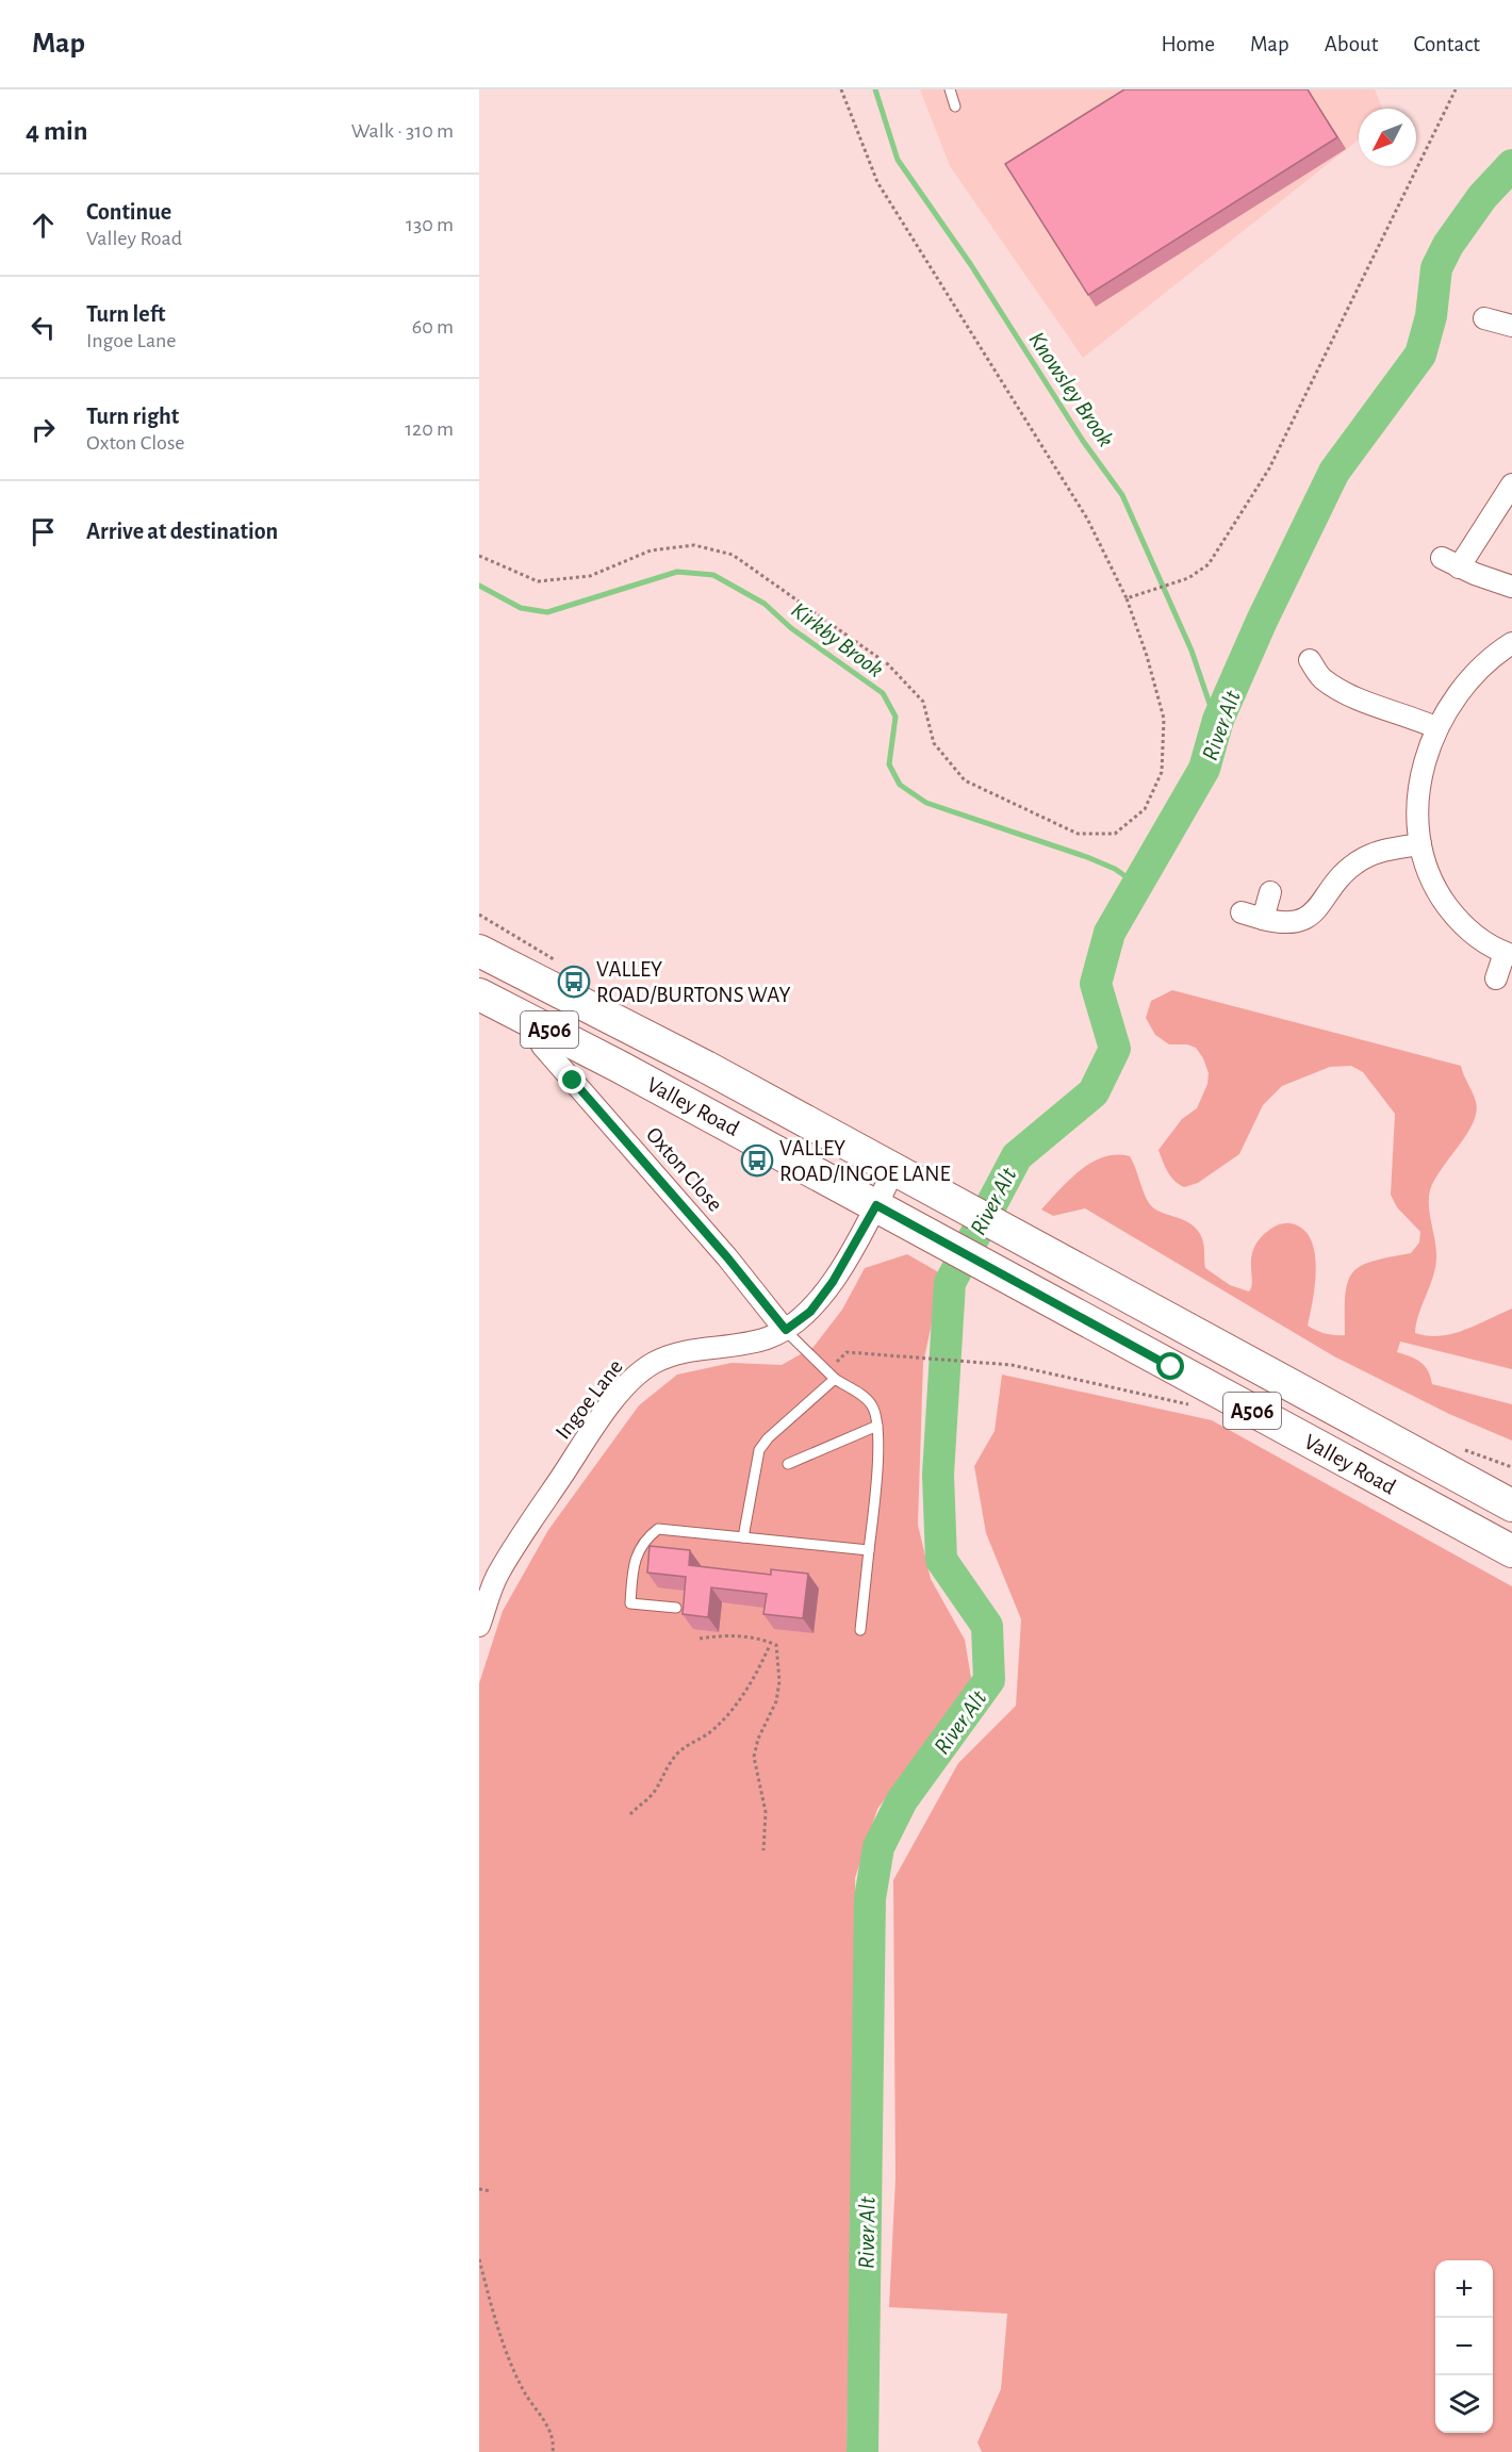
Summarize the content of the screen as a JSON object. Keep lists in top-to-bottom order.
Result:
{
  "streets": {
    "main road": ["A506", "Valley Road"],
    "street": ["Oxton Close", "Ingoe Lane"]
  },
  "crossings": [
    ["Valley Road", "Ingoe Lane"],
    ["Oxton Close", "Ingoe Lane"]
  ],
  "water": ["Knowsley Brook", "Kirkby Brook", "River Alt"],
  "places": {
    "bus stop": ["VALLEY ROAD/BURTONS WAY", "VALLEY ROAD/INGOE LANE"]
  },
  "north": "bottom left",
  "page": {
    "header": "Map",
    "nav": [
      "Home",
      "Map",
      "About",
      "Contact"
    ],
    "heading": ["4 min", "Walk · 310 m"],
    "list": [
      ["Continue", "Valley Road", "130 m"],
      ["Turn left", "Ingoe Lane", "60 m"],
      ["Turn right", "Oxton Close", "120 m"],
      "Arrive at destination"
    ],
    "map_buttons": ["+", "−"]
  }
}
